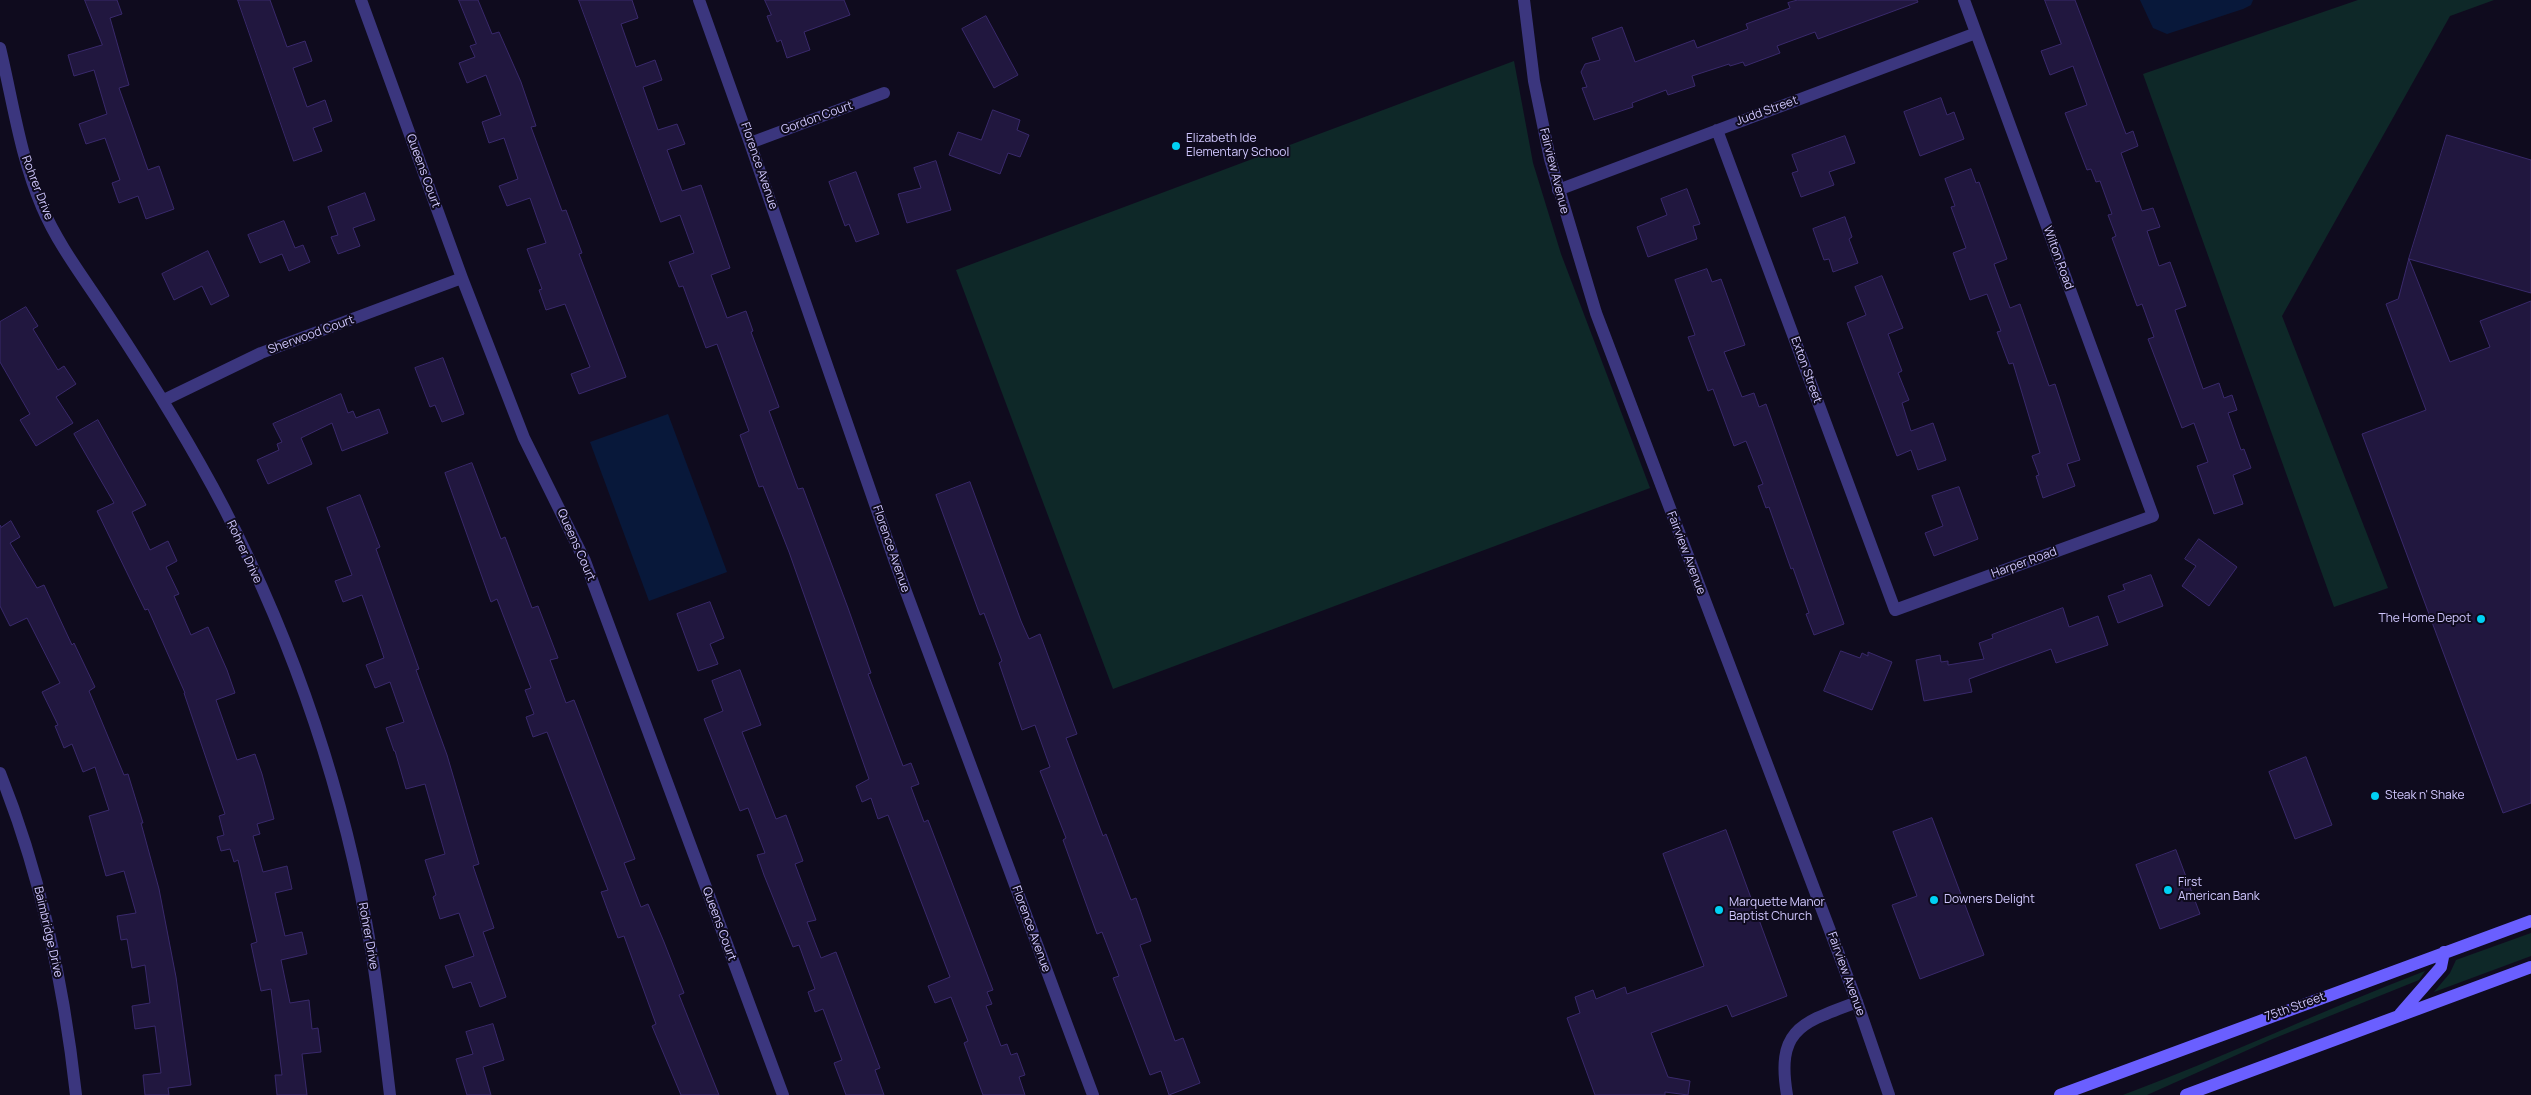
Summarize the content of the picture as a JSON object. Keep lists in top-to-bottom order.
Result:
{
  "streets": {
    "main road": ["75th Street"],
    "street": [
      "Judd Street",
      "Gordon Court",
      "Florence Avenue",
      "Queens Court",
      "Fairview Avenue",
      "Rohrer Drive",
      "Wilton Road",
      "Sherwood Court",
      "Exton Street",
      "Harper Road",
      "Baimbridge Drive"
    ]
  },
  "crossings": [
    ["Judd Street", "Fairview Avenue"],
    ["Judd Street", "Wilton Road"],
    ["Judd Street", "Exton Street"],
    ["Gordon Court", "Florence Avenue"],
    ["Queens Court", "Sherwood Court"],
    ["Rohrer Drive", "Sherwood Court"],
    ["Wilton Road", "Harper Road"],
    ["Exton Street", "Harper Road"]
  ],
  "places": [
    "Elizabeth Ide Elementary School",
    "The Home Depot",
    "Steak n' Shake",
    "First American Bank",
    "Downers Delight",
    "Marquette Manor Baptist Church"
  ]
}
